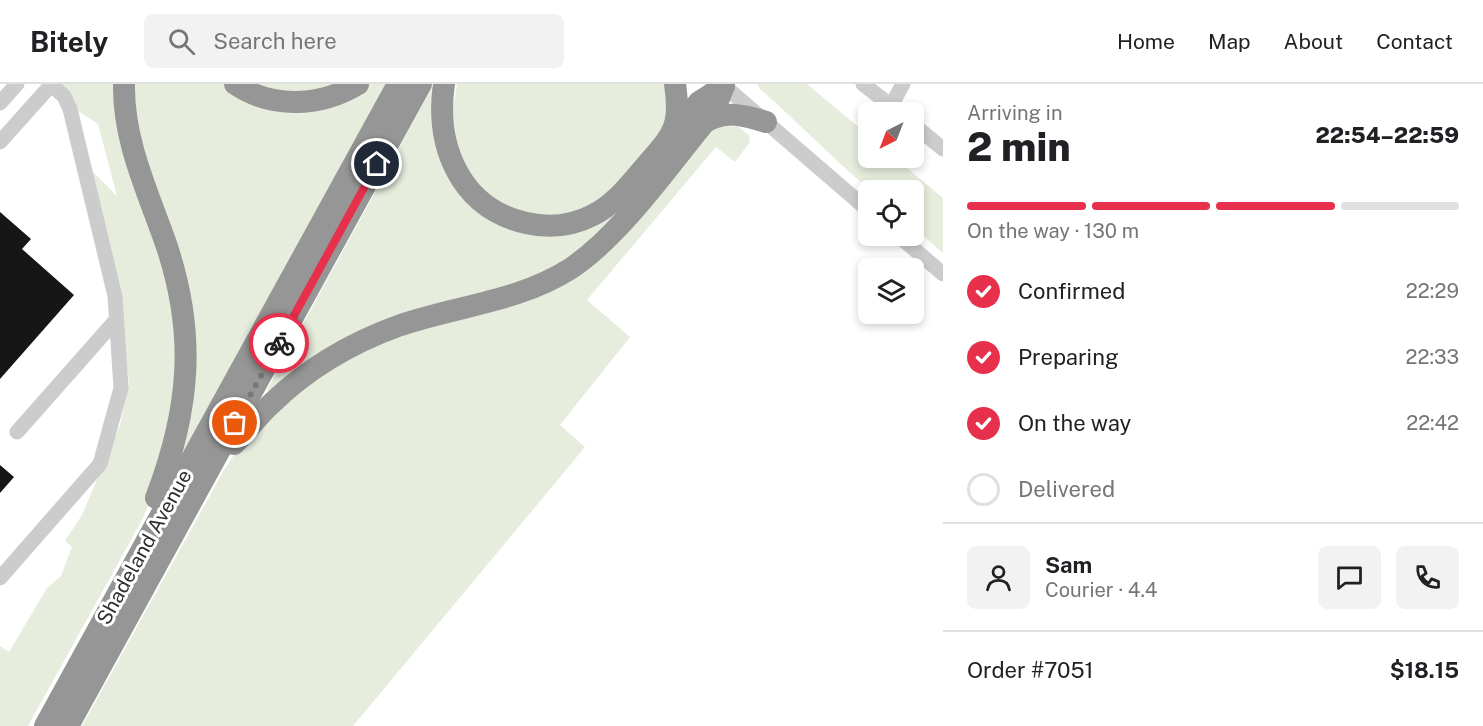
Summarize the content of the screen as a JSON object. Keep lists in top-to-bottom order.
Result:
{
  "streets": {
    "highway": ["Shadeland Avenue"]
  },
  "north": "bottom left",
  "page": {
    "header": "Bitely",
    "search": "Search here",
    "nav": [
      "Home",
      "Map",
      "About",
      "Contact"
    ],
    "heading": ["2 min", "Arriving in", "22:54–22:59"],
    "panel": [
      "Sam",
      "Courier · 4.4",
      "Order #7051",
      "$18.15"
    ],
    "bar": "On the way · 130 m",
    "list": [
      ["Confirmed", "22:29"],
      ["Preparing", "22:33"],
      ["On the way", "22:42"],
      "Delivered"
    ]
  }
}
